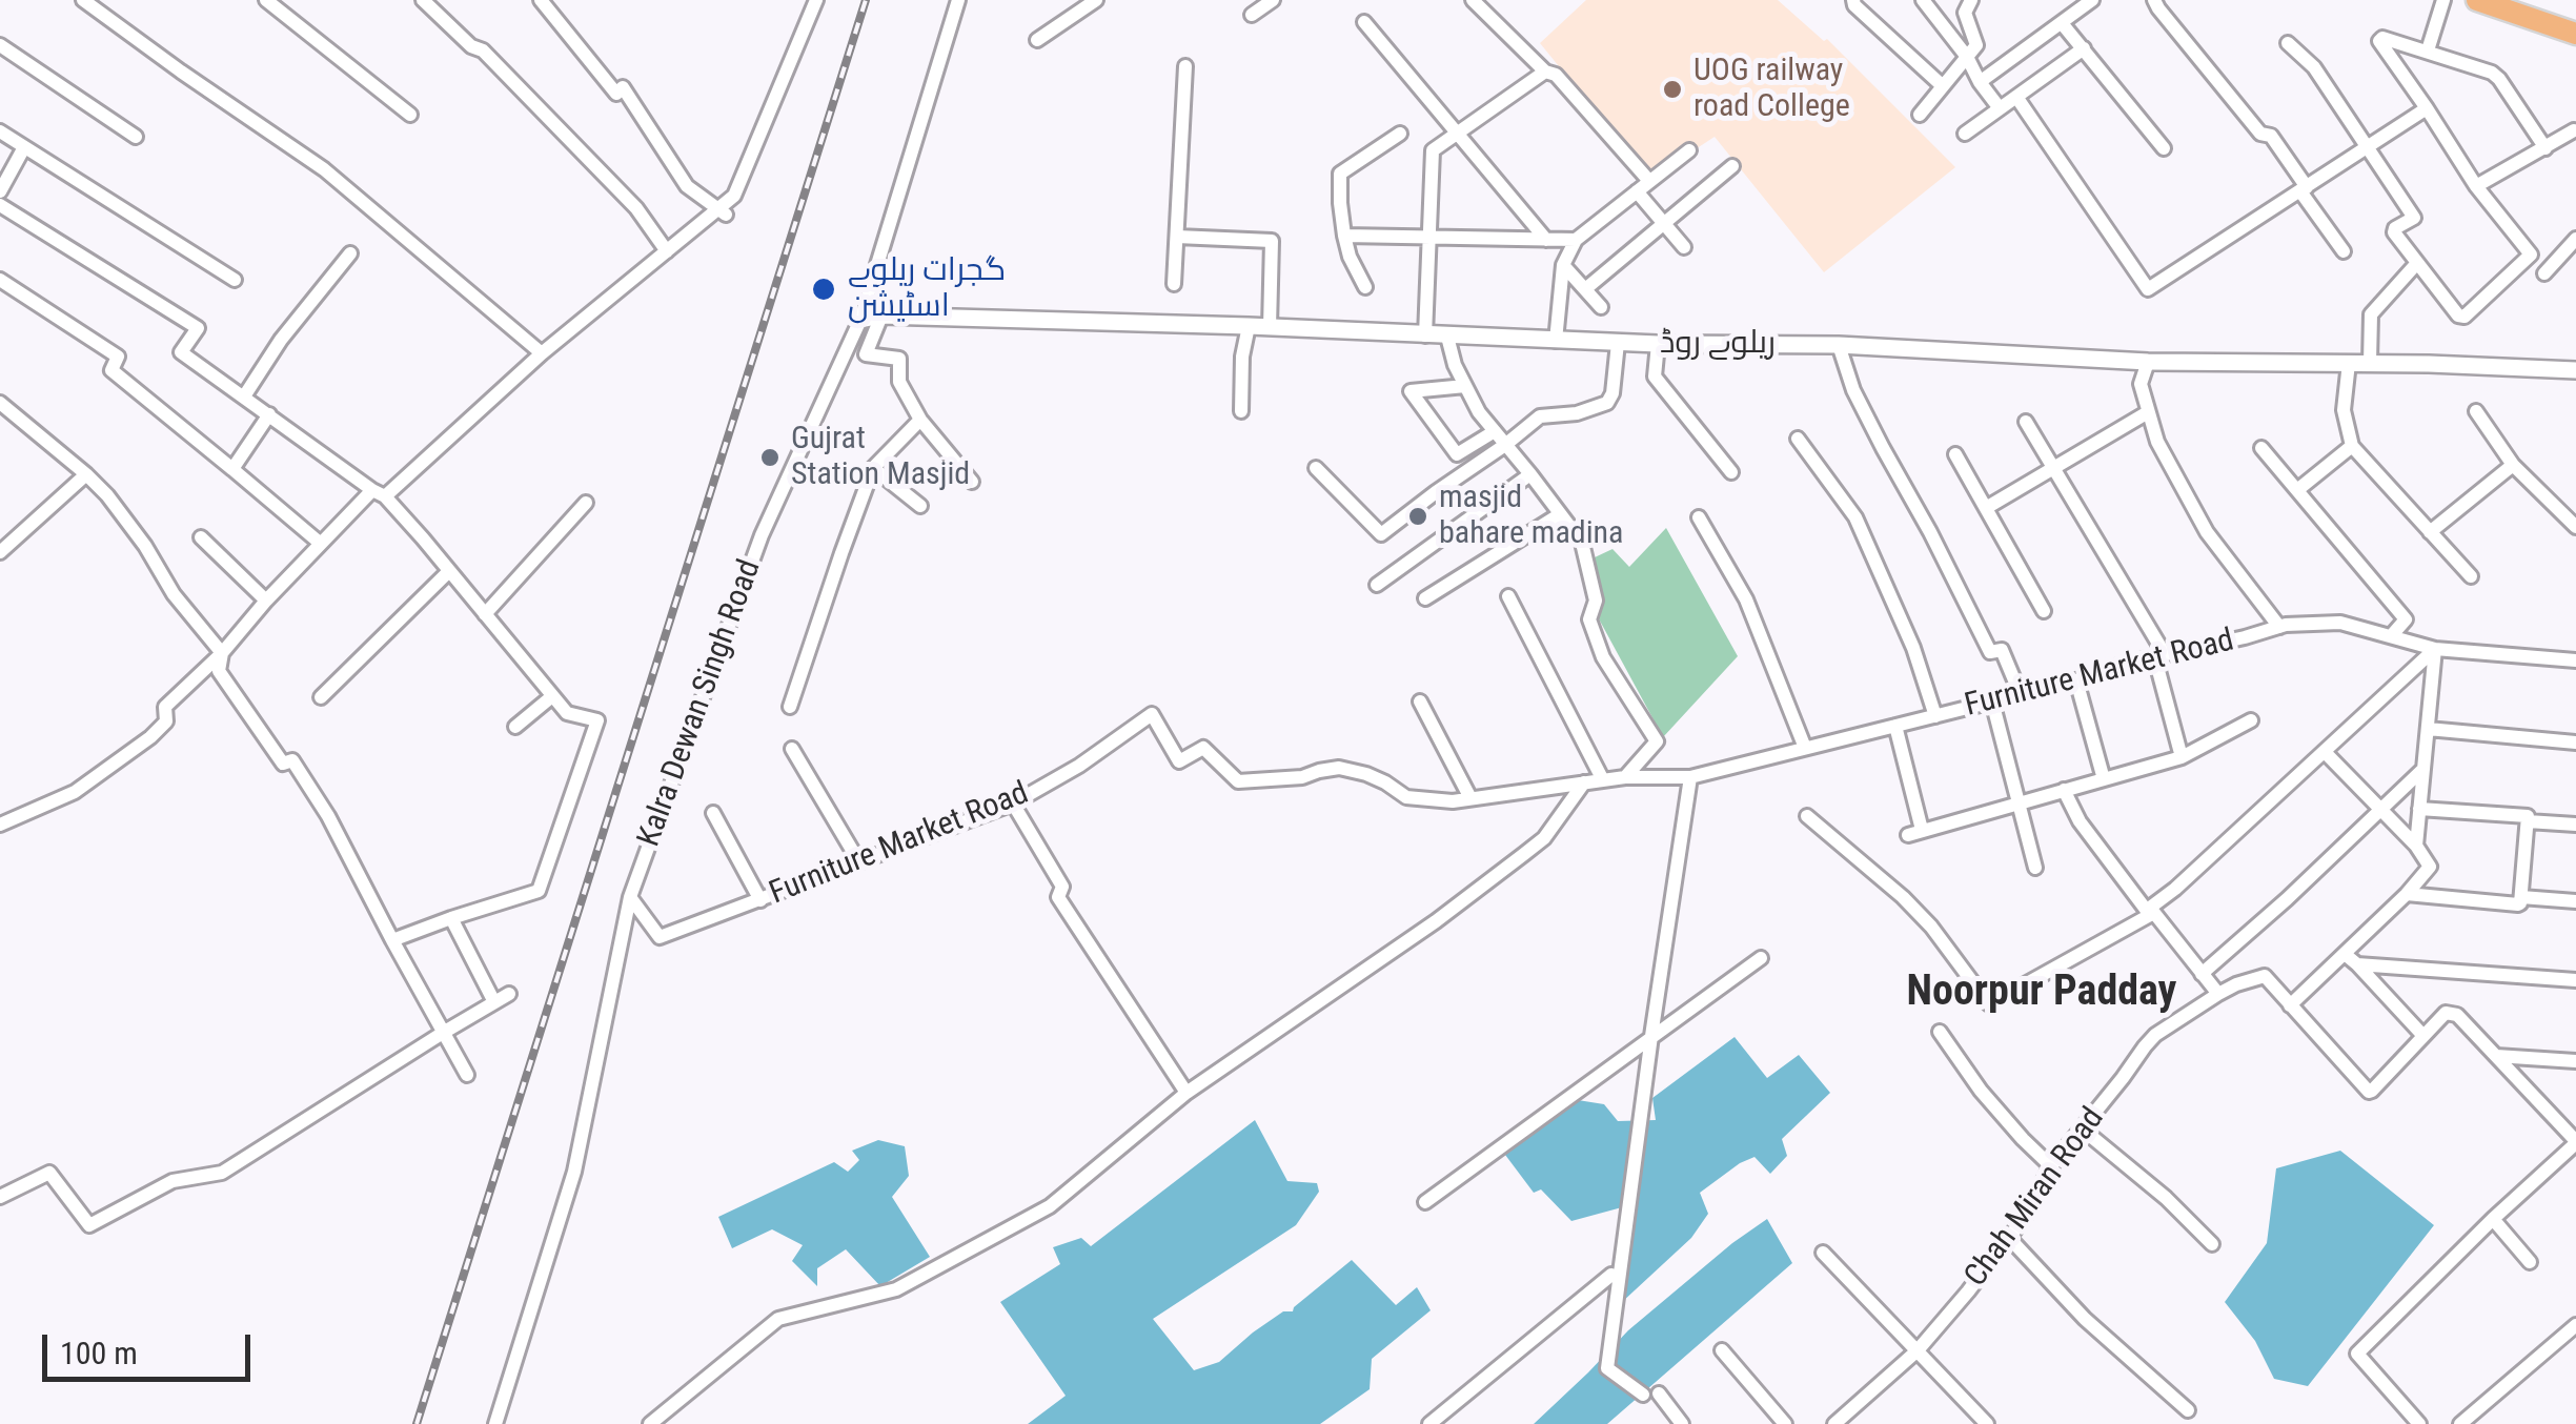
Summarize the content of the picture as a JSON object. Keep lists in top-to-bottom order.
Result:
{
  "streets": {
    "street": [
      "ریلوے روڈ",
      "Furniture Market Road",
      "Kalra Dewan Singh Road",
      "Chah Miran Road"
    ]
  },
  "crossings": [
    ["ریلوے روڈ", "Kalra Dewan Singh Road"],
    ["Furniture Market Road", "Kalra Dewan Singh Road"]
  ],
  "districts": ["Noorpur Padday"],
  "places": [
    "UOG railway road College",
    "گجرات ریلوے اسٹیشن",
    "Gujrat Station Masjid",
    "masjid bahare madina"
  ],
  "scale_bar": "100 m"
}
